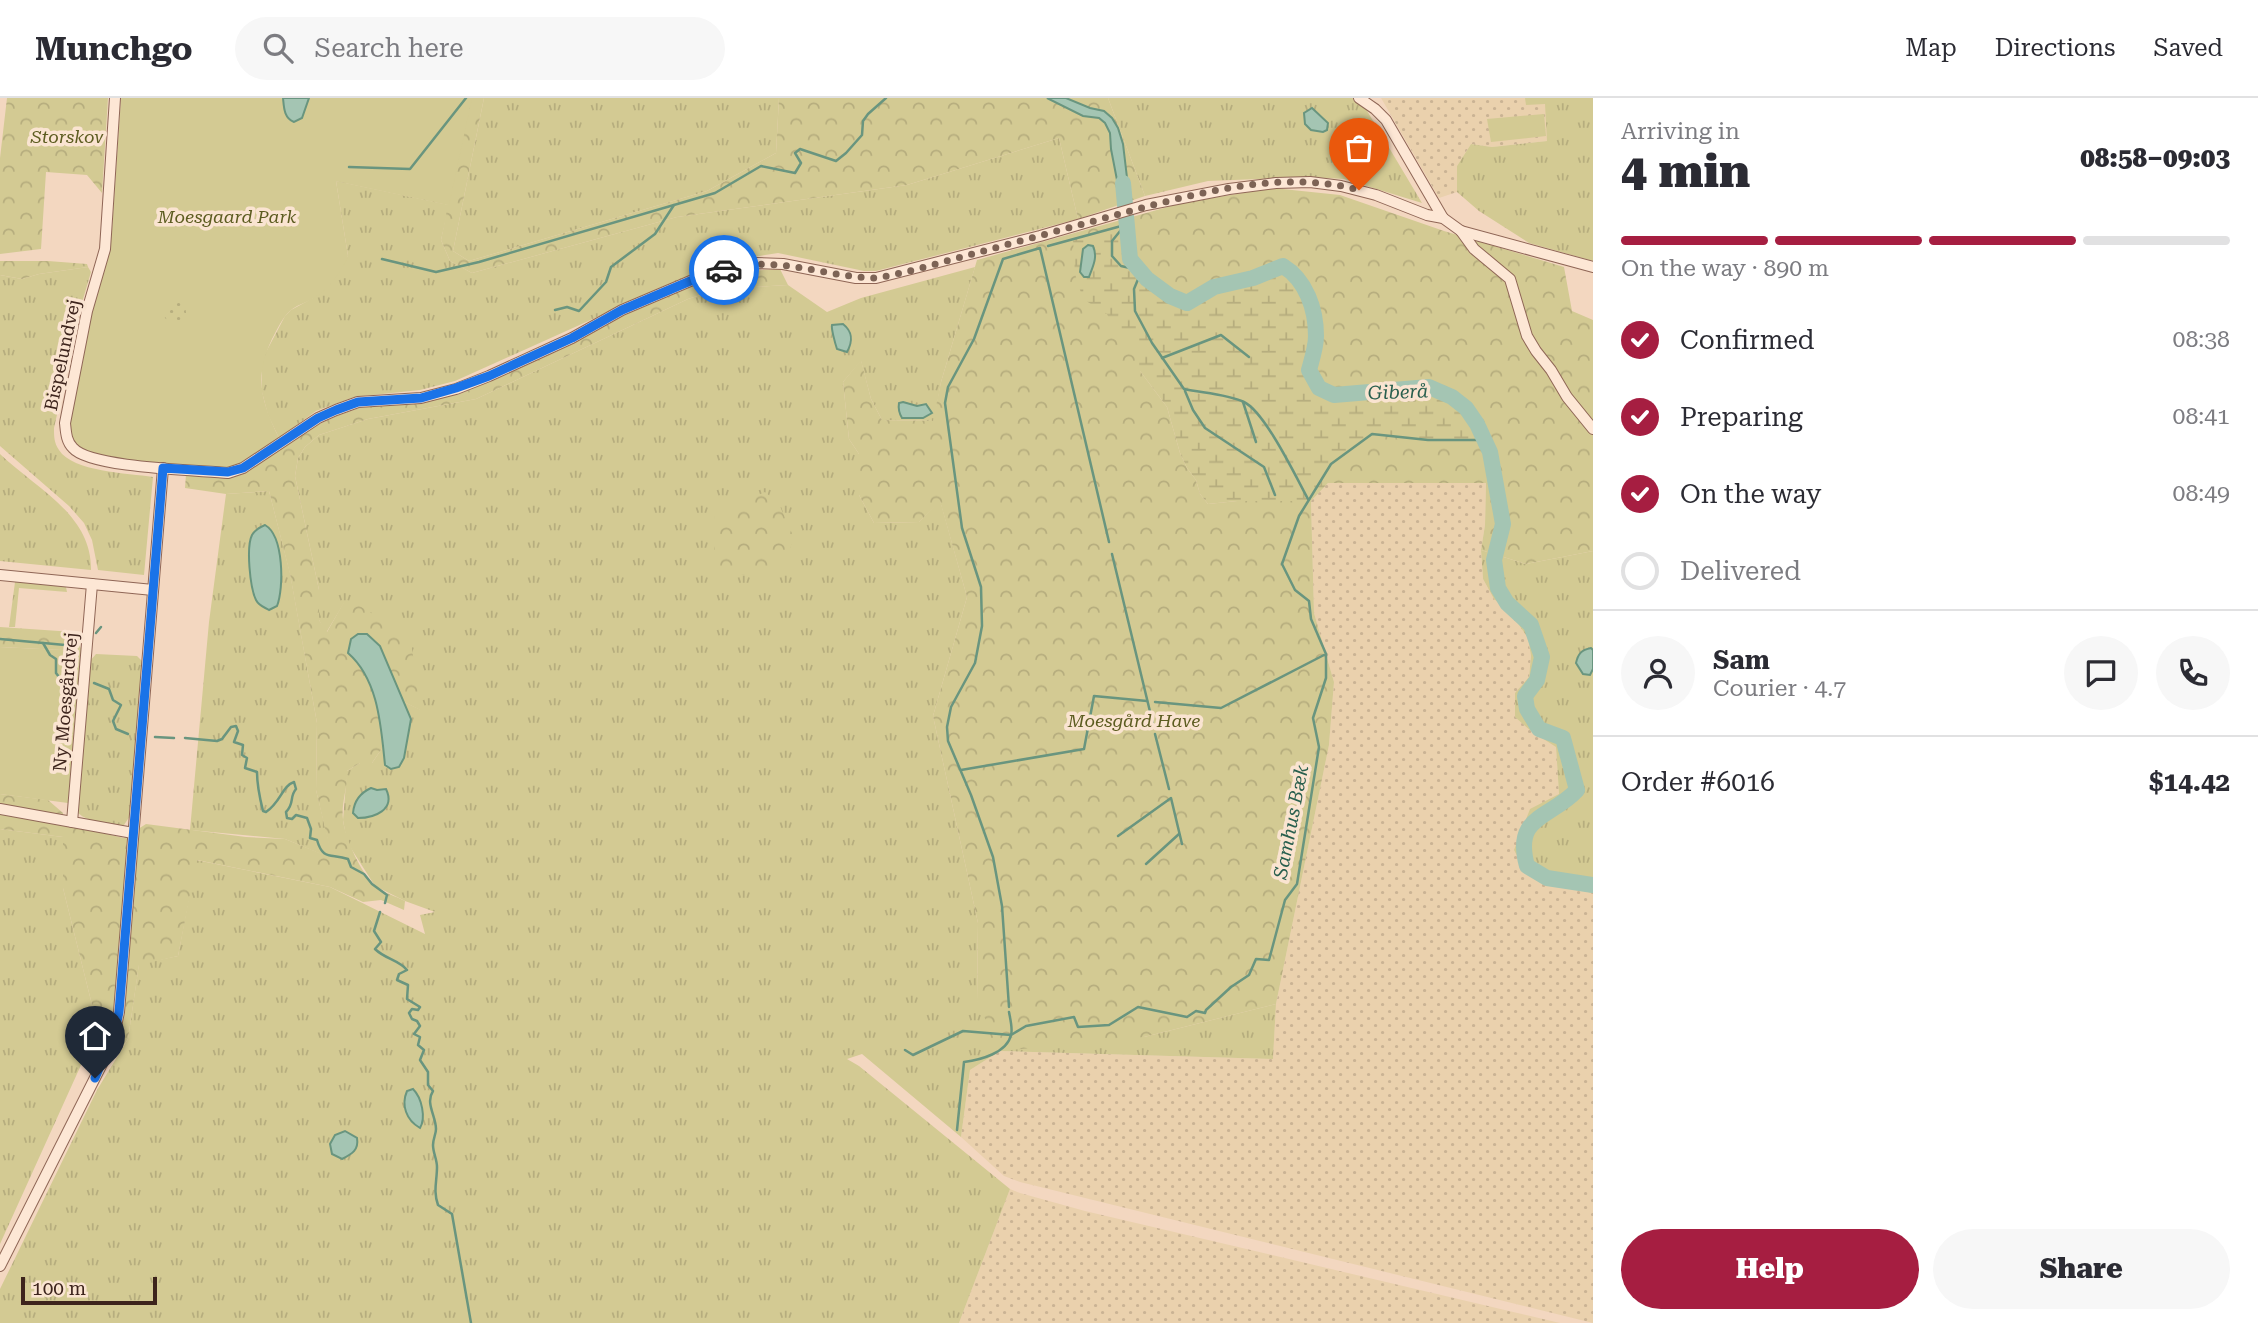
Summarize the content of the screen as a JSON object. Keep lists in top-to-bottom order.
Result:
{
  "streets": {
    "street": ["Bispelundvej", "Ny Moesgårdvej"]
  },
  "water": ["Giberå", "Samhus Bæk"],
  "parks": ["Storskov", "Moesgaard Park", "Moesgård Have"],
  "scale_bar": "100 m",
  "page": {
    "header": "Munchgo",
    "search": "Search here",
    "nav": ["Map", "Directions", "Saved"],
    "heading": ["4 min", "Arriving in", "08:58–09:03"],
    "panel": [
      "Sam",
      "Courier · 4.7",
      "Order #6016",
      "$14.42"
    ],
    "bar": "On the way · 890 m",
    "list": [
      ["Confirmed", "08:38"],
      ["Preparing", "08:41"],
      ["On the way", "08:49"],
      "Delivered"
    ],
    "buttons": ["Help", "Share"],
    "scale": "100 m"
  }
}
